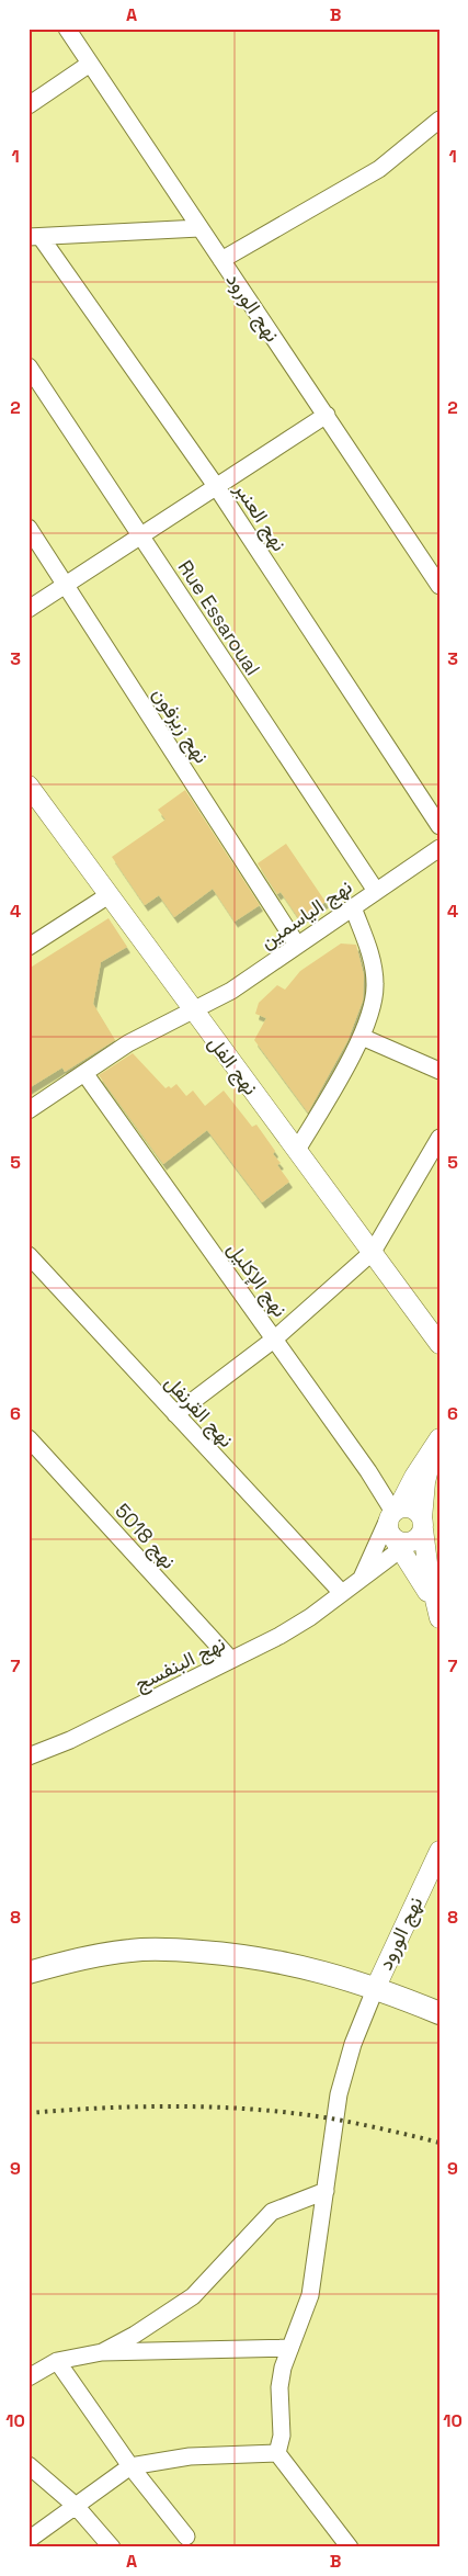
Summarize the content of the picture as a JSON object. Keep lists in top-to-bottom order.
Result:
{
  "streets": {
    "street": [
      "نهج الورود",
      "نهج العنبر",
      "Rue Essaroual",
      "نهج زيزفون",
      "نهج الياسمين",
      "نهج الفل",
      "نهج الإكليل",
      "نهج القرنفل",
      "نهج 5018",
      "نهج البنفسج"
    ]
  },
  "crossings": [
    ["Rue Essaroual", "نهج الياسمين"],
    ["نهج زيزفون", "نهج الياسمين"],
    ["نهج الياسمين", "نهج الفل"],
    ["نهج الياسمين", "نهج الإكليل"],
    ["نهج الإكليل", "نهج البنفسج"],
    ["نهج القرنفل", "نهج البنفسج"],
    ["نهج 5018", "نهج البنفسج"]
  ],
  "grid": {
    "columns": ["A", "B"],
    "rows": [
      "1",
      "2",
      "3",
      "4",
      "5",
      "6",
      "7",
      "8",
      "9",
      "10"
    ]
  }
}
